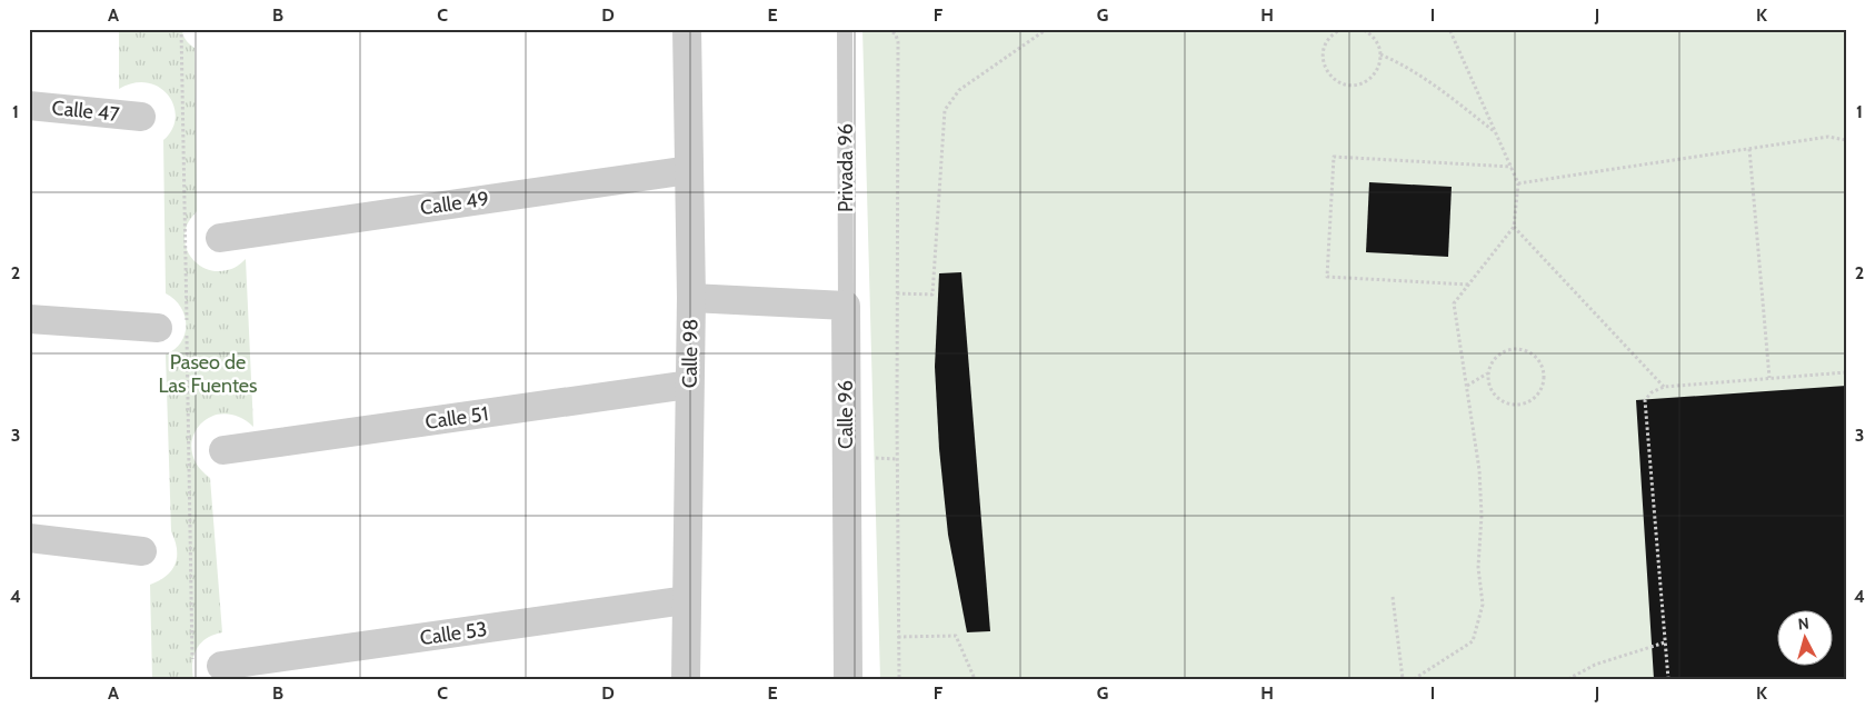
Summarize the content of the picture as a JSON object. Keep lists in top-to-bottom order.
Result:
{
  "streets": {
    "street": [
      "Calle 47",
      "Calle 49",
      "Calle 98",
      "Calle 96",
      "Calle 51",
      "Calle 53"
    ],
    "lane": ["Privada 96"]
  },
  "crossings": [
    ["Privada 96", "Calle 96"],
    ["Calle 49", "Calle 98"],
    ["Calle 98", "Calle 51"],
    ["Calle 98", "Calle 53"]
  ],
  "parks": ["Paseo de Las Fuentes"],
  "north": "top",
  "grid": {
    "columns": [
      "A",
      "B",
      "C",
      "D",
      "E",
      "F",
      "G",
      "H",
      "I",
      "J",
      "K"
    ],
    "rows": [
      "1",
      "2",
      "3",
      "4"
    ]
  }
}
